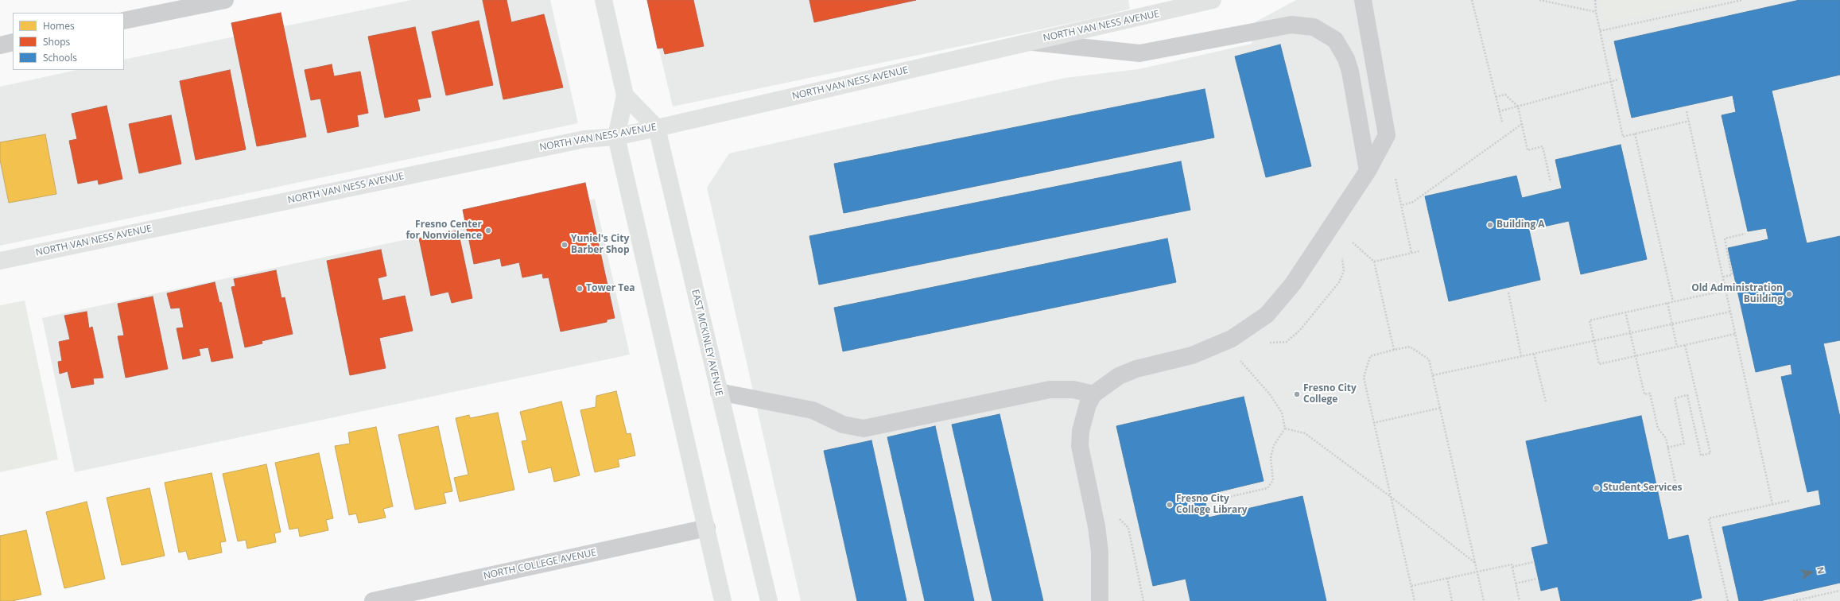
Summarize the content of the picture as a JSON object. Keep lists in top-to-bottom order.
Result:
{
  "streets": {
    "main road": ["NORTH VAN NESS AVENUE", "EAST MCKINLEY AVENUE"],
    "street": ["NORTH COLLEGE AVENUE"]
  },
  "crossings": [
    ["NORTH VAN NESS AVENUE", "EAST MCKINLEY AVENUE"]
  ],
  "places": [
    "Building A",
    "Fresno Center for Nonviolence",
    "Yuniel's City Barber Shop",
    "Tower Tea",
    "Old Administration Building",
    "Fresno City College",
    "Student Services",
    "Fresno City College Library"
  ],
  "legend": ["Homes", "Shops", "Schools"],
  "north": "right"
}
